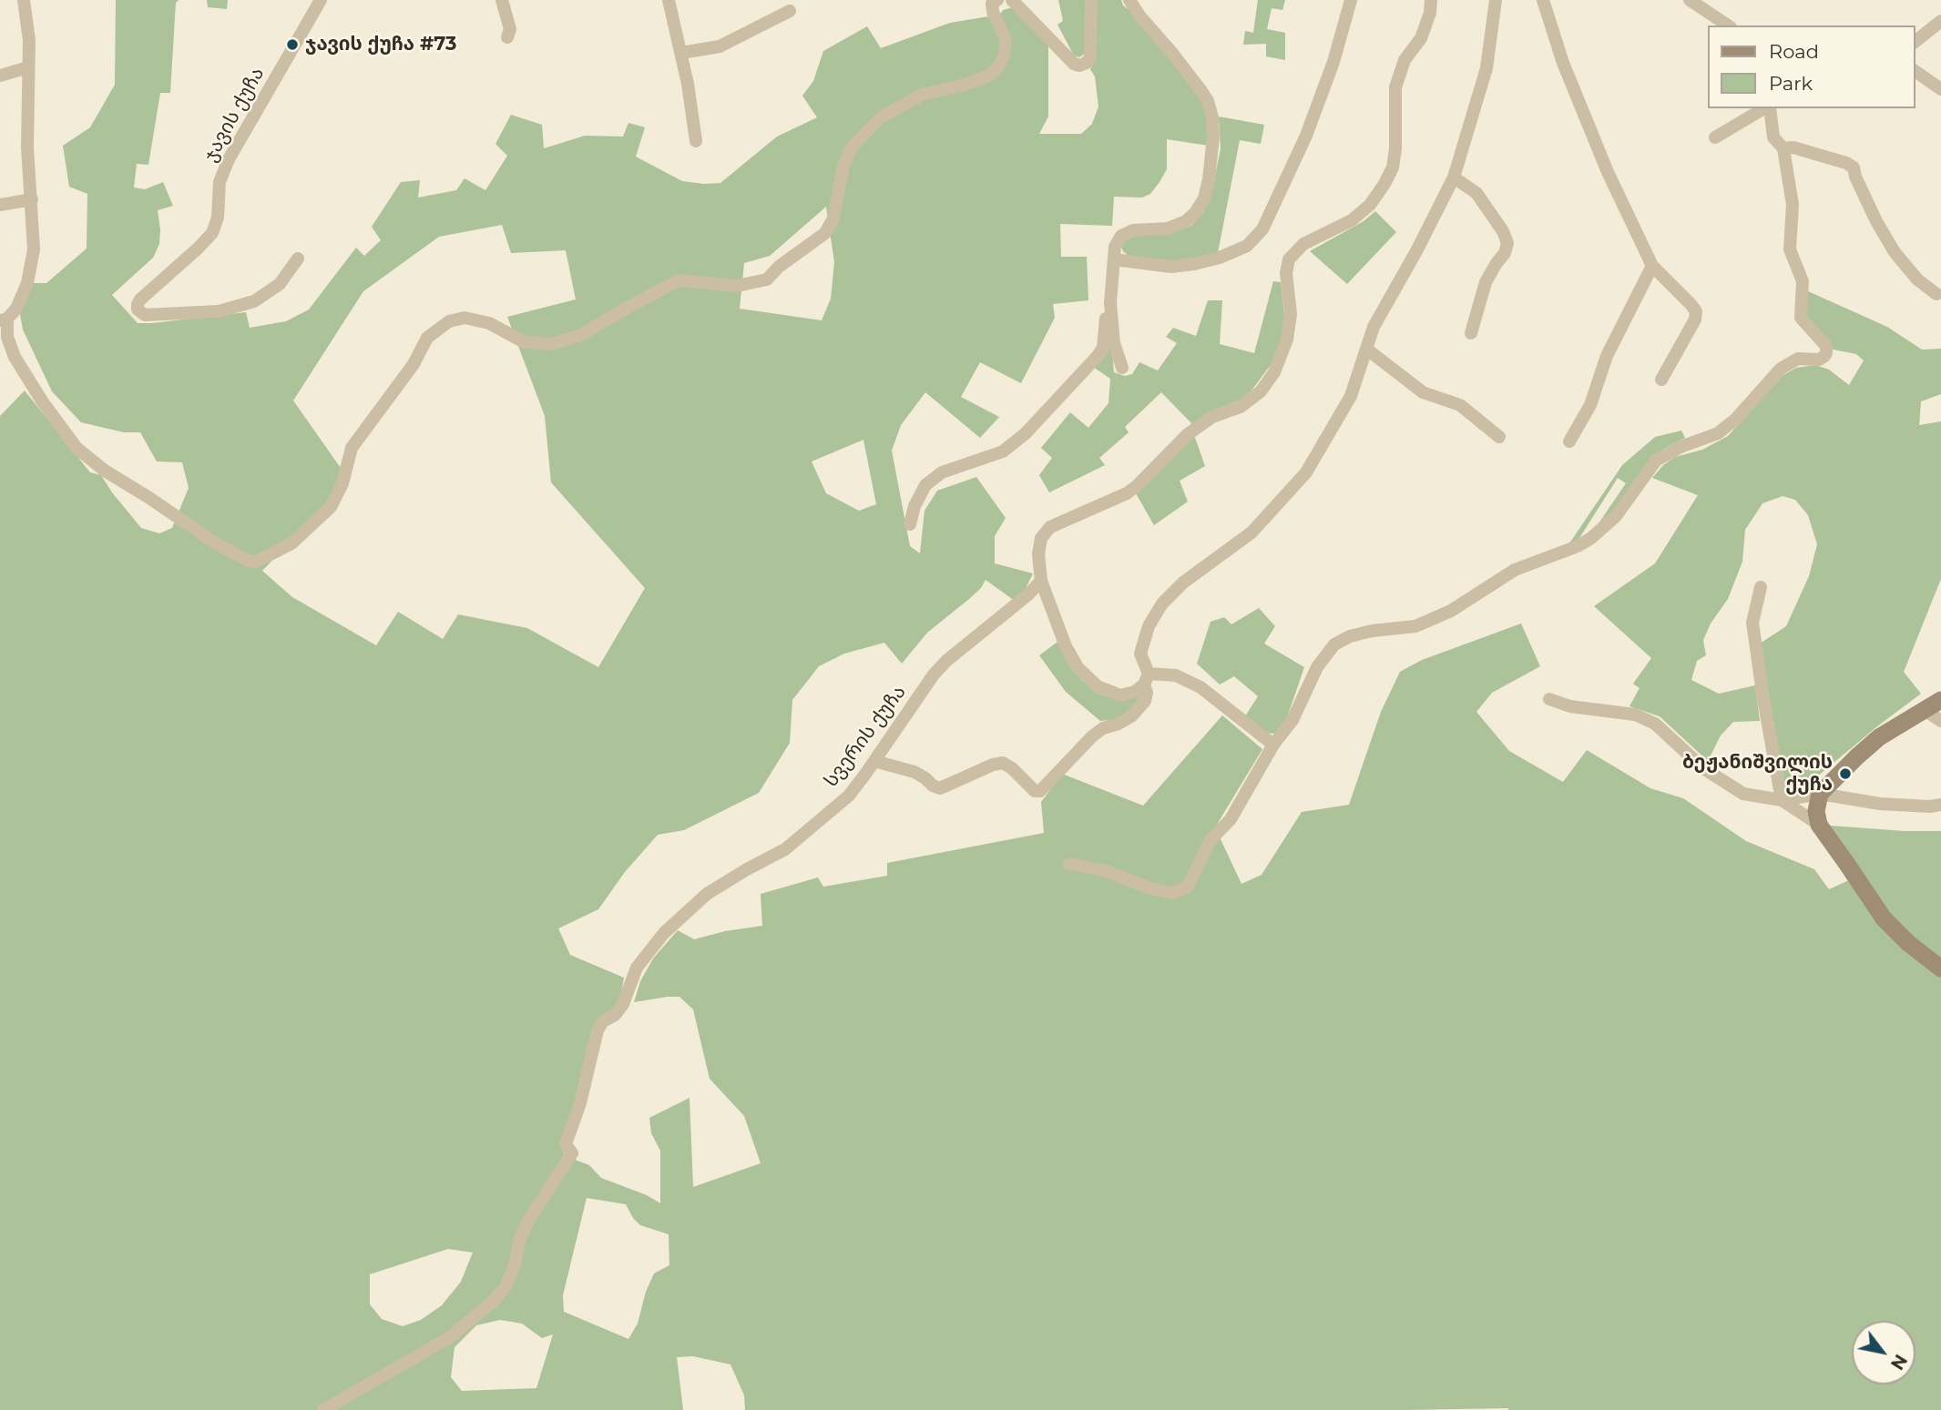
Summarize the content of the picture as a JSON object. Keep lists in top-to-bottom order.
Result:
{
  "streets": {
    "street": ["ჯავის ქუჩა", "სვერის ქუჩა"]
  },
  "places": ["ჯავის ქუჩა #73", "ბეჟანიშვილის ქუჩა"],
  "legend": ["Road", "Park"],
  "north": "bottom right"
}
